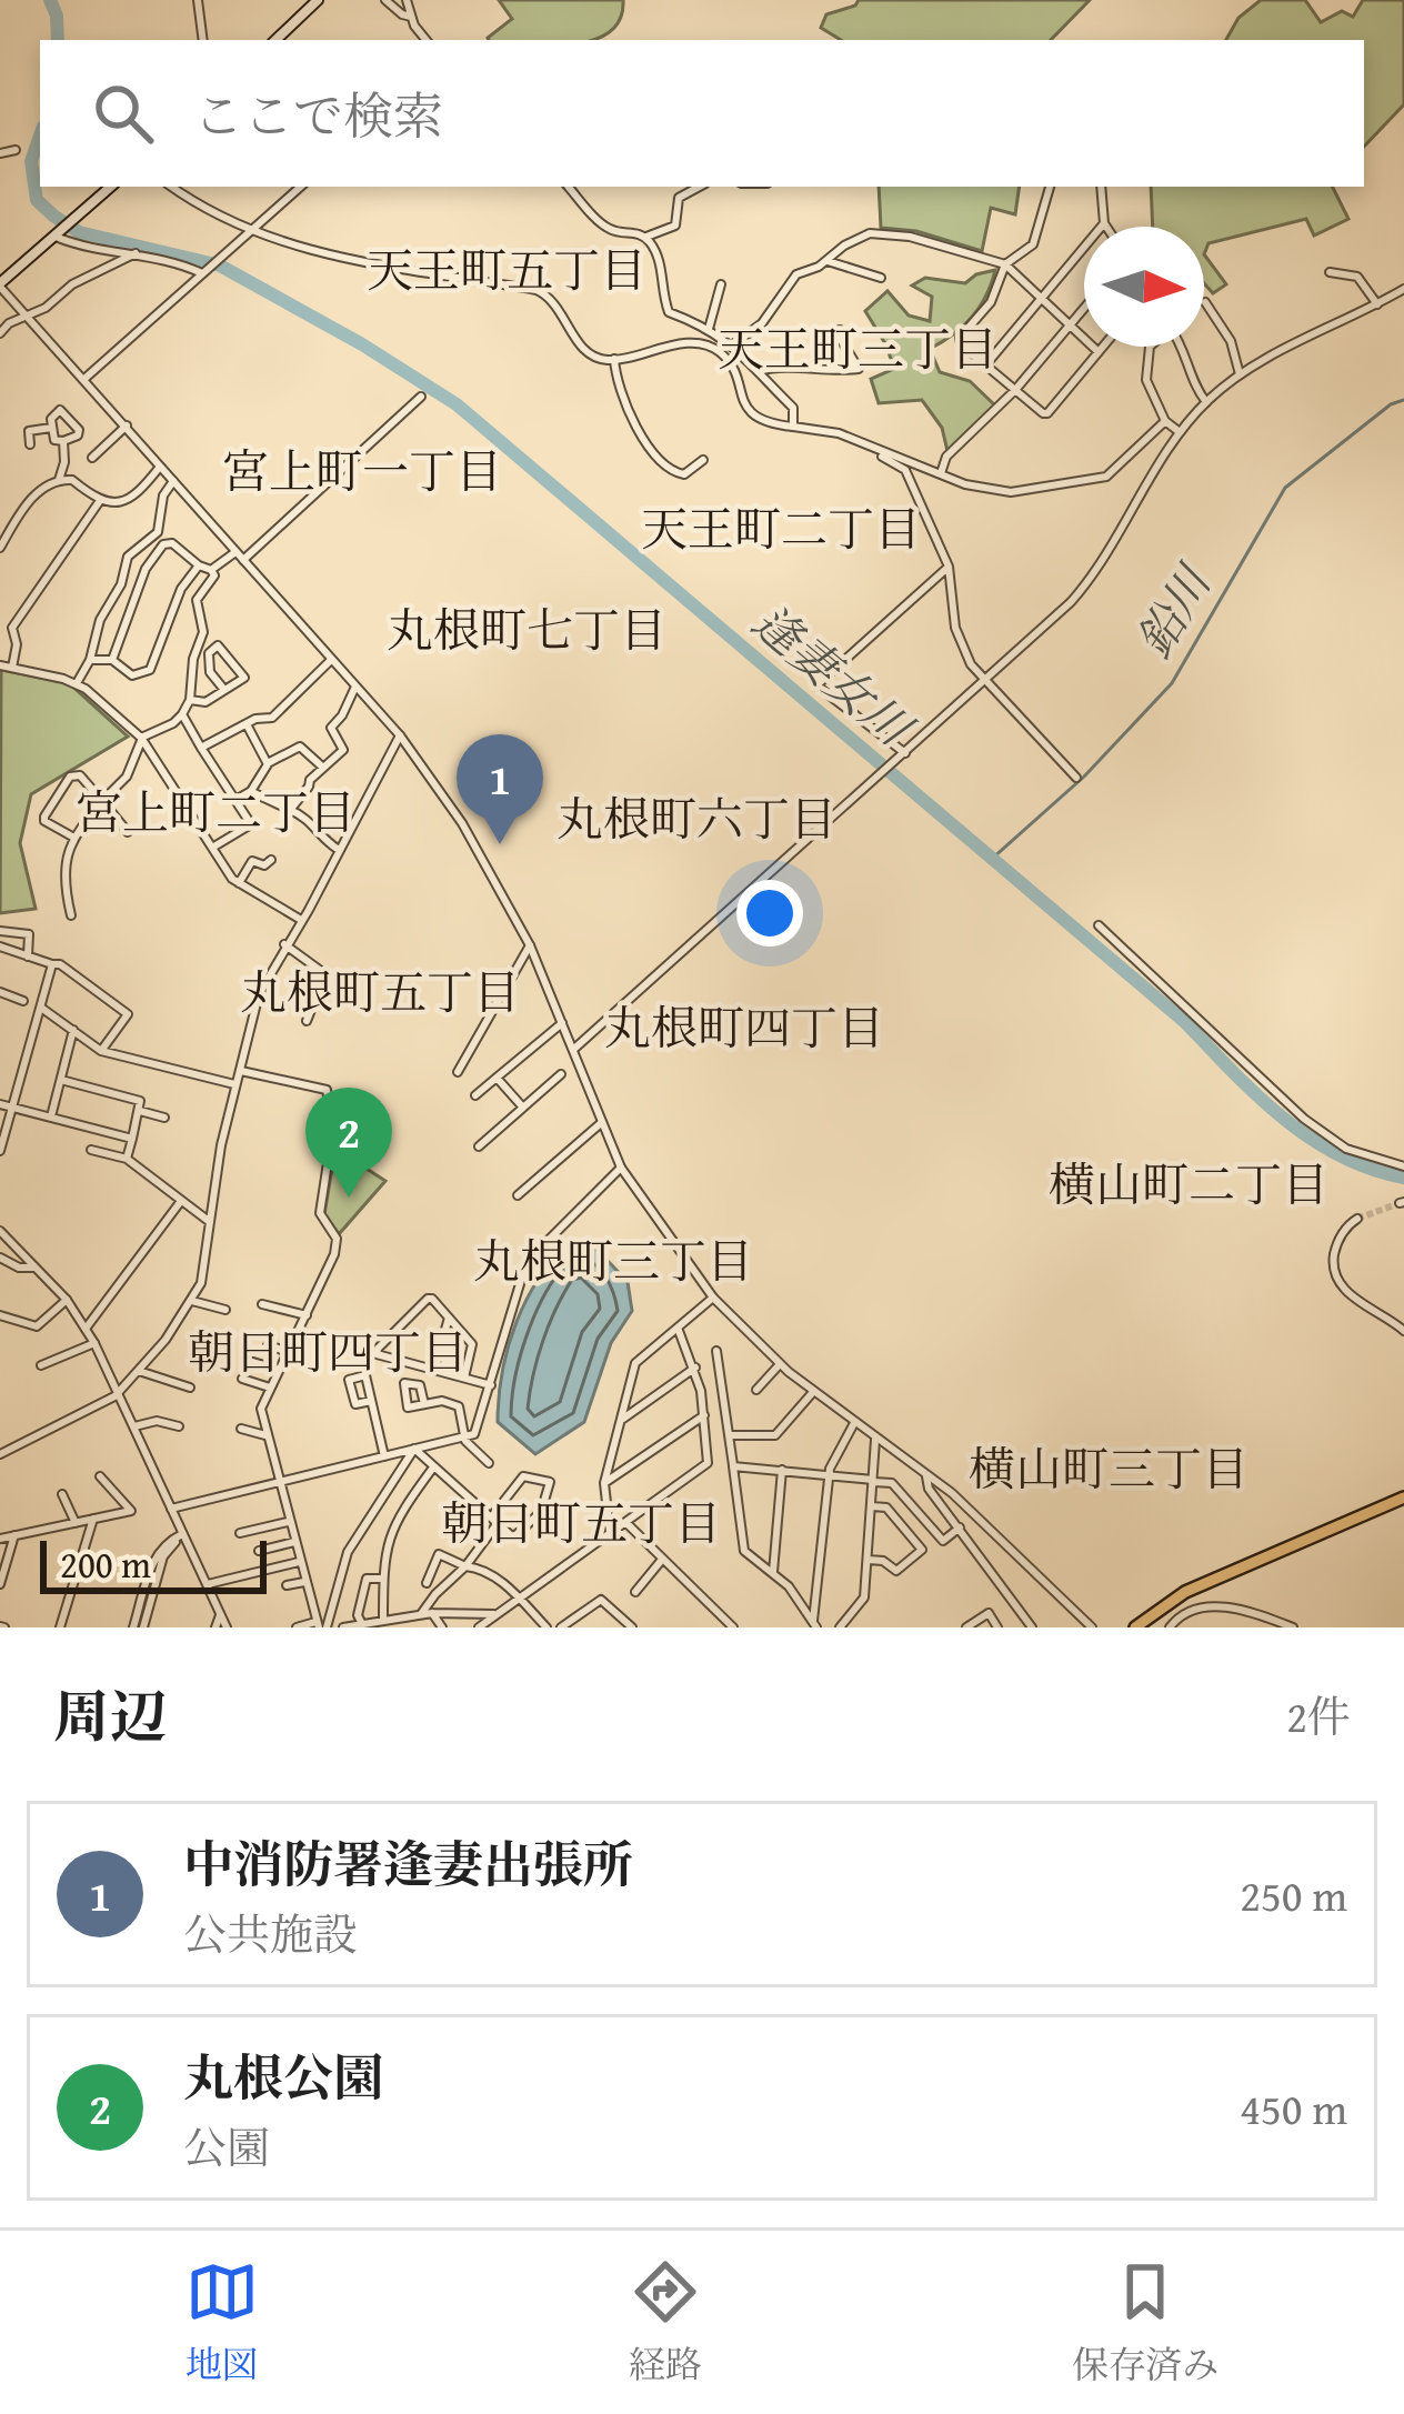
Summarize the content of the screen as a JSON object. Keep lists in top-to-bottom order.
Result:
{
  "districts": [
    "天王町五丁目",
    "天王町三丁目",
    "宮上町一丁目",
    "天王町二丁目",
    "丸根町七丁目",
    "宮上町二丁目",
    "丸根町六丁目",
    "丸根町五丁目",
    "丸根町四丁目",
    "横山町二丁目",
    "丸根町三丁目",
    "朝日町四丁目",
    "横山町三丁目",
    "朝日町五丁目"
  ],
  "water": ["鉛川", "逢妻女川"],
  "scale_bar": "200 m",
  "north": "right",
  "page": {
    "search": "ここで検索",
    "pins": ["1", "2"],
    "scale": "200 m",
    "heading": ["周辺", "2件"],
    "list": [
      {
        "mark": "1",
        "name": "中消防署逢妻出張所",
        "note": "公共施設",
        "value": "250 m"
      },
      {
        "mark": "2",
        "name": "丸根公園",
        "note": "公園",
        "value": "450 m"
      }
    ],
    "nav": ["地図", "経路", "保存済み"]
  }
}
